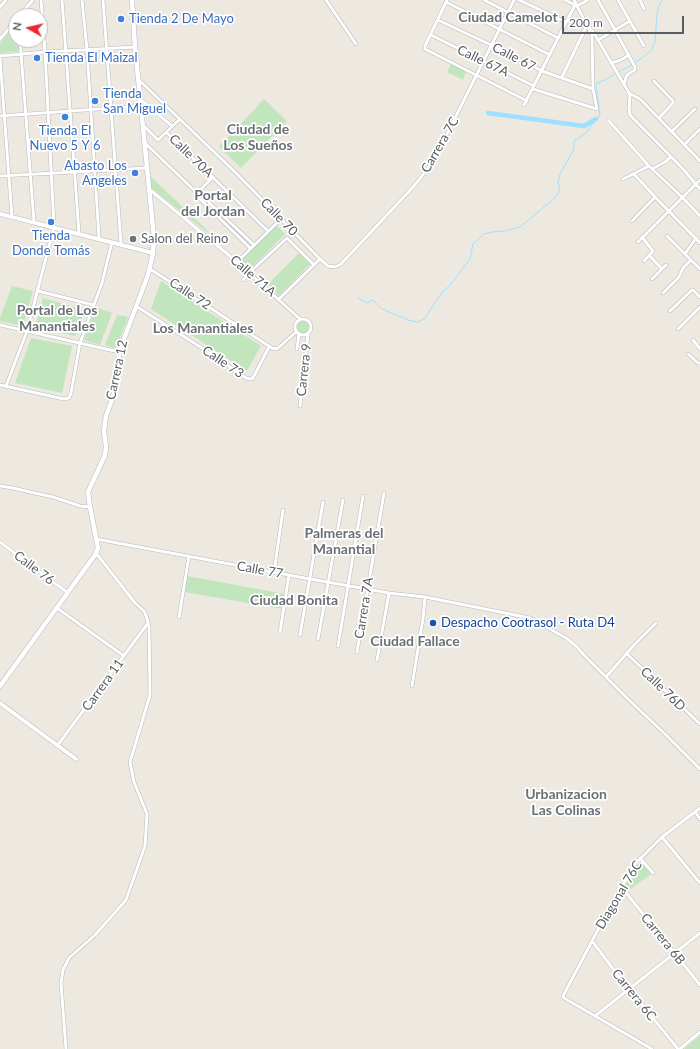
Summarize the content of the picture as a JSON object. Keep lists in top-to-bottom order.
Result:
{
  "streets": {
    "main road": ["Carrera 12"],
    "street": [
      "Calle 67",
      "Calle 67A",
      "Carrera 7C",
      "Calle 70A",
      "Calle 70",
      "Calle 71A",
      "Calle 72",
      "Calle 73",
      "Carrera 9",
      "Calle 76",
      "Calle 77",
      "Carrera 7A",
      "Carrera 11",
      "Calle 76D",
      "Diagonal 76C",
      "Carrera 6B",
      "Carrera 6C"
    ]
  },
  "crossings": [
    ["Calle 67", "Carrera 7C"],
    ["Calle 67A", "Carrera 7C"],
    ["Carrera 7C", "Calle 70"],
    ["Calle 70", "Carrera 12"],
    ["Calle 71A", "Carrera 12"],
    ["Calle 71A", "Carrera 9"],
    ["Calle 72", "Calle 73"],
    ["Calle 72", "Carrera 12"],
    ["Calle 73", "Carrera 12"],
    ["Carrera 12", "Calle 77"],
    ["Calle 77", "Carrera 7A"],
    ["Diagonal 76C", "Carrera 6C"]
  ],
  "districts": [
    "Ciudad Camelot",
    "Ciudad de Los Sueños",
    "Portal del Jordan",
    "Portal de Los Manantiales",
    "Los Manantiales",
    "Palmeras del Manantial",
    "Ciudad Bonita",
    "Ciudad Fallace",
    "Urbanizacion Las Colinas"
  ],
  "places": [
    "Tienda 2 De Mayo",
    "Tienda El Maizal",
    "Tienda San Miguel",
    "Tienda El Nuevo 5 Y 6",
    "Abasto Los Angeles",
    "Tienda Donde Tomás",
    "Salon del Reino",
    "Despacho Cootrasol - Ruta D4"
  ],
  "scale_bar": "200 m",
  "north": "left"
}
